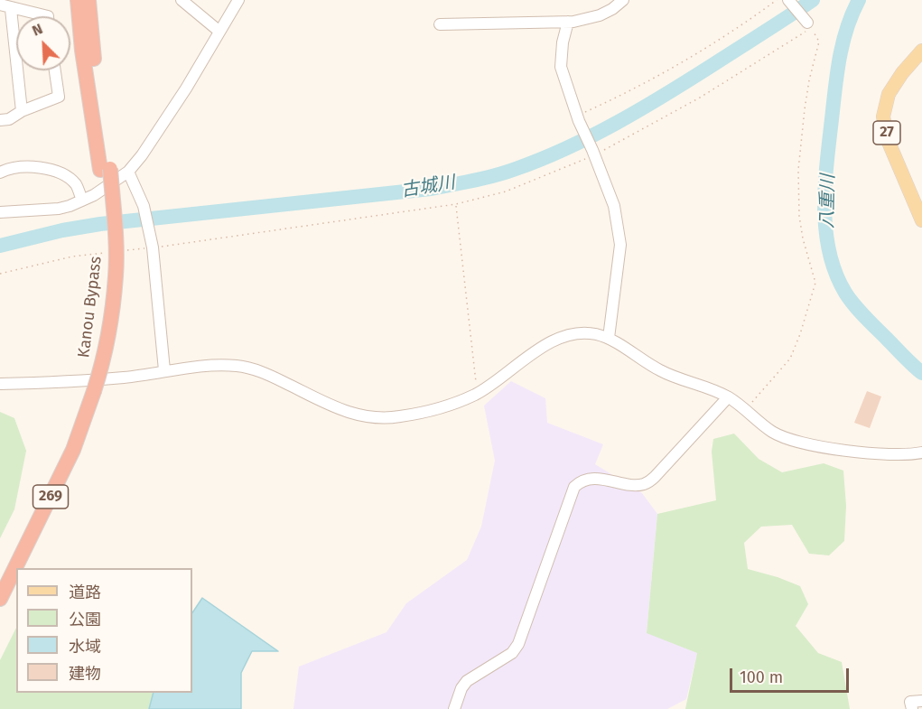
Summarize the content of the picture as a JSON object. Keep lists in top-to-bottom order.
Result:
{
  "streets": {
    "highway": ["Kanou Bypass", "269"],
    "main road": ["27"]
  },
  "water": ["古城川", "八重川"],
  "legend": [
    "道路",
    "公園",
    "水域",
    "建物"
  ],
  "scale_bar": "100 m",
  "north": "top left"
}
